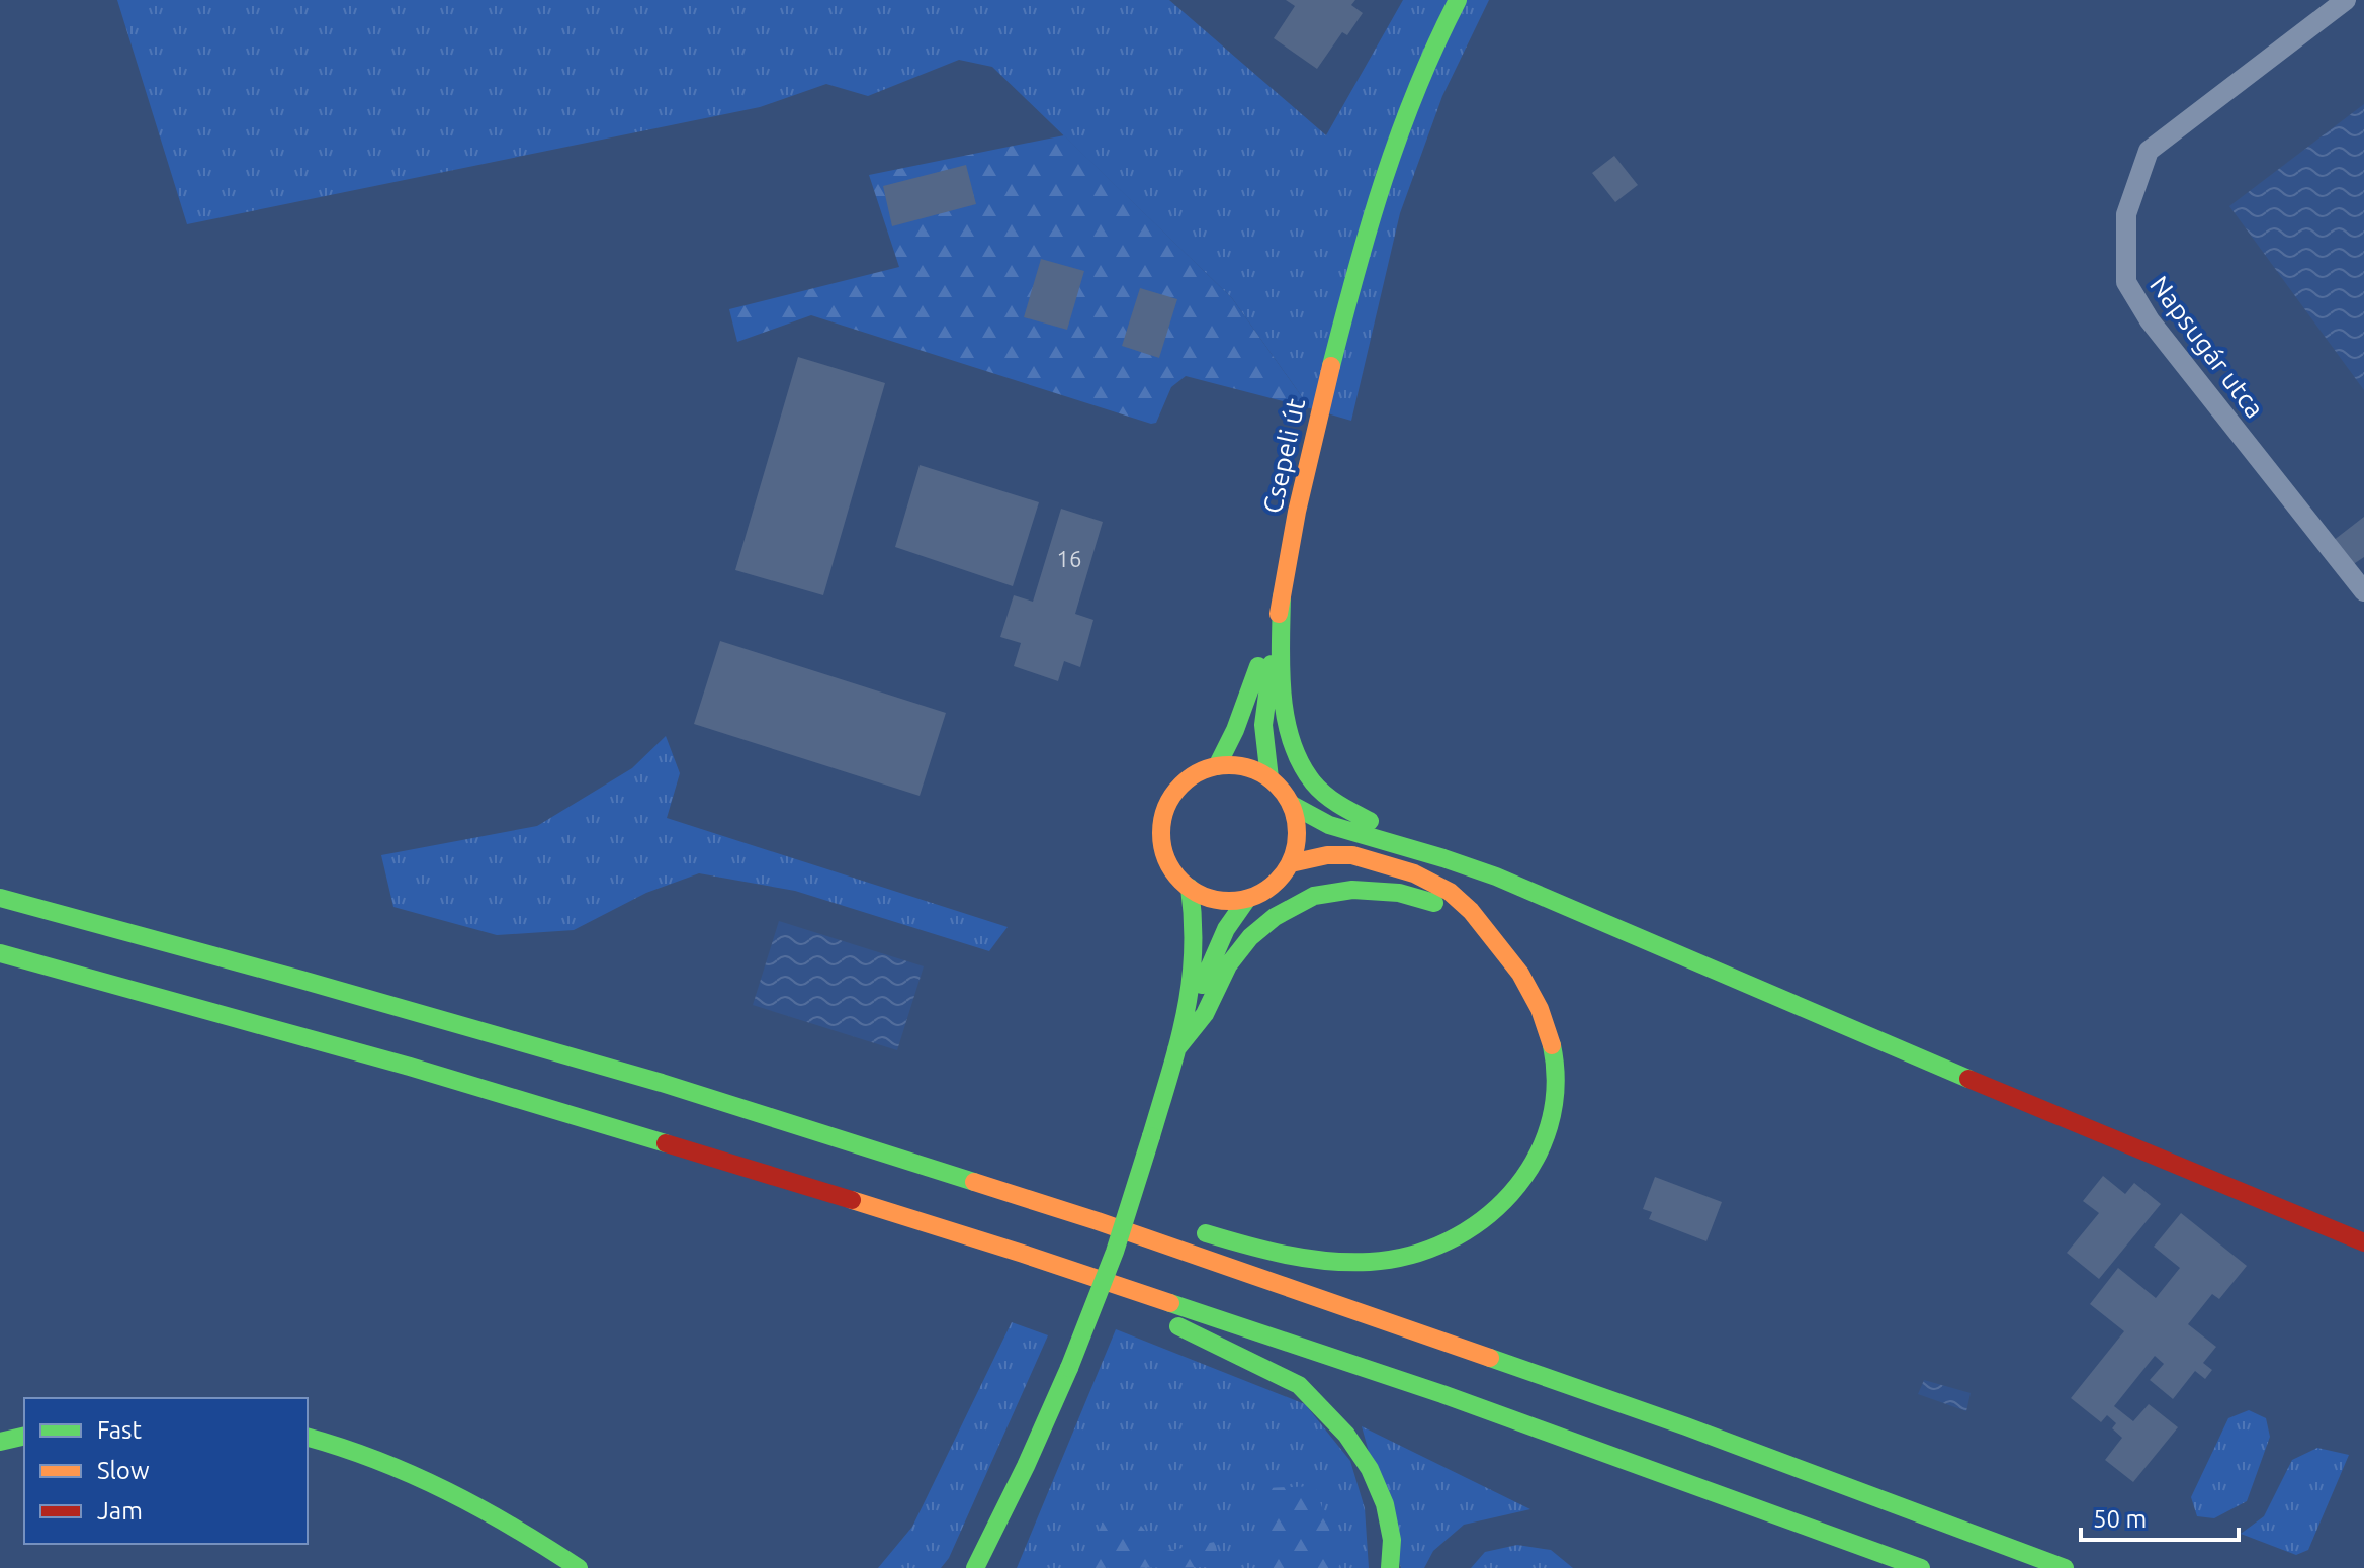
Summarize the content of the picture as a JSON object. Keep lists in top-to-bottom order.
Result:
{
  "streets": {
    "main road": ["Csepeli út"],
    "street": ["Napsugár utca"]
  },
  "house_numbers": ["16"],
  "legend": ["Fast", "Slow", "Jam"],
  "scale_bar": "50 m"
}
